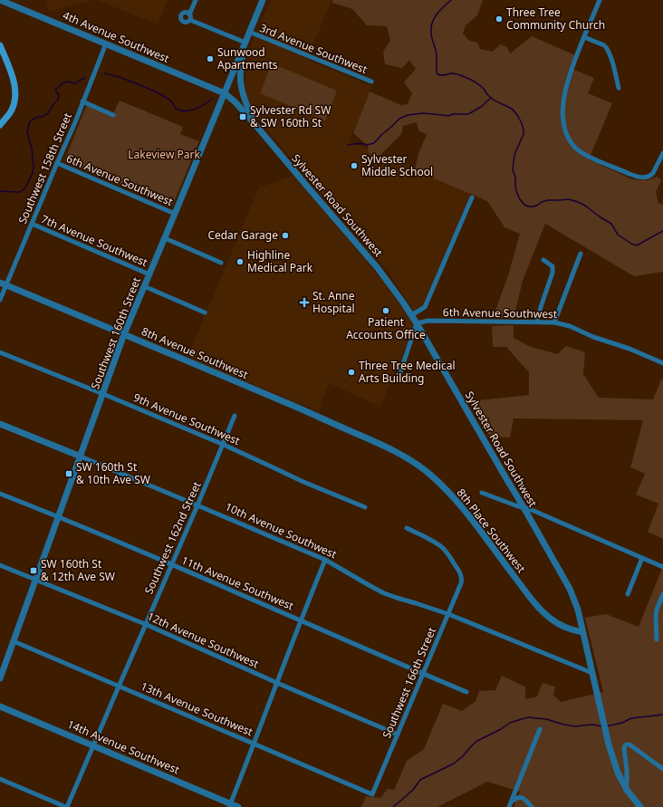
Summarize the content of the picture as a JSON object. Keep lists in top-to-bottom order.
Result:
{
  "streets": {
    "street": [
      "4th Avenue Southwest",
      "3rd Avenue Southwest",
      "Southwest 158th Street",
      "6th Avenue Southwest",
      "Sylvester Road Southwest",
      "7th Avenue Southwest",
      "Southwest 160th Street",
      "8th Avenue Southwest",
      "9th Avenue Southwest",
      "10th Avenue Southwest",
      "8th Place Southwest",
      "Southwest 162nd Street",
      "11th Avenue Southwest",
      "12th Avenue Southwest",
      "Southwest 166th Street",
      "13th Avenue Southwest",
      "14th Avenue Southwest"
    ]
  },
  "crossings": [
    ["4th Avenue Southwest", "Southwest 158th Street"],
    ["4th Avenue Southwest", "Sylvester Road Southwest"],
    ["4th Avenue Southwest", "Southwest 160th Street"],
    ["3rd Avenue Southwest", "Southwest 160th Street"],
    ["Southwest 158th Street", "6th Avenue Southwest"],
    ["Southwest 158th Street", "7th Avenue Southwest"],
    ["Southwest 158th Street", "8th Avenue Southwest"],
    ["6th Avenue Southwest", "Sylvester Road Southwest"],
    ["6th Avenue Southwest", "Southwest 160th Street"],
    ["Sylvester Road Southwest", "Southwest 160th Street"],
    ["Sylvester Road Southwest", "10th Avenue Southwest"],
    ["Sylvester Road Southwest", "8th Place Southwest"],
    ["7th Avenue Southwest", "Southwest 160th Street"],
    ["Southwest 160th Street", "8th Avenue Southwest"],
    ["Southwest 160th Street", "9th Avenue Southwest"],
    ["Southwest 160th Street", "10th Avenue Southwest"],
    ["Southwest 160th Street", "11th Avenue Southwest"],
    ["Southwest 160th Street", "12th Avenue Southwest"],
    ["Southwest 160th Street", "13th Avenue Southwest"],
    ["8th Avenue Southwest", "8th Place Southwest"],
    ["9th Avenue Southwest", "Southwest 162nd Street"],
    ["10th Avenue Southwest", "Southwest 162nd Street"],
    ["10th Avenue Southwest", "Southwest 166th Street"],
    ["Southwest 162nd Street", "11th Avenue Southwest"],
    ["Southwest 162nd Street", "12th Avenue Southwest"],
    ["Southwest 162nd Street", "13th Avenue Southwest"],
    ["Southwest 162nd Street", "14th Avenue Southwest"],
    ["11th Avenue Southwest", "Southwest 166th Street"],
    ["12th Avenue Southwest", "Southwest 166th Street"],
    ["Southwest 166th Street", "13th Avenue Southwest"]
  ],
  "parks": ["Lakeview Park"],
  "places": {
    "other": [
      "Three Tree Community Church",
      "Sunwood Apartments",
      "Sylvester Middle School",
      "Cedar Garage",
      "Highline Medical Park",
      "Patient Accounts Office",
      "Three Tree Medical Arts Building"
    ],
    "transit": ["Sylvester Rd SW & SW 160th St", "SW 160th St & 10th Ave SW", "SW 160th St & 12th Ave SW"],
    "health": ["St. Anne Hospital"]
  }
}
